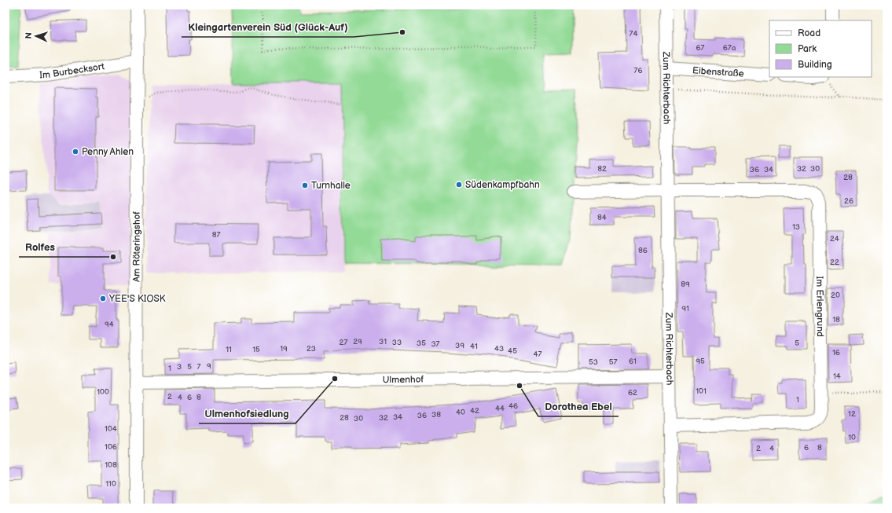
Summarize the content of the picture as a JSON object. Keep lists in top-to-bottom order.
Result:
{
  "streets": {
    "street": [
      "Im Burbecksort",
      "Eibenstraße",
      "Zum Richterbach",
      "Am Röteringshof",
      "Im Erlengrund",
      "Ulmenhof"
    ]
  },
  "crossings": [
    ["Im Burbecksort", "Am Röteringshof"],
    ["Eibenstraße", "Zum Richterbach"],
    ["Zum Richterbach", "Im Erlengrund"],
    ["Zum Richterbach", "Ulmenhof"],
    ["Am Röteringshof", "Ulmenhof"]
  ],
  "places": [
    "Kleingartenverein Süd (Glück-Auf)",
    "Penny Ahlen",
    "Südenkampfbahn",
    "Turnhalle",
    "Rolfes",
    "YEE'S KIOSK",
    "Ulmenhofsiedlung",
    "Dorothea Ebel"
  ],
  "house_numbers": [
    "74",
    "67",
    "67a",
    "76",
    "82",
    "32",
    "30",
    "36",
    "34",
    "28",
    "26",
    "84",
    "13",
    "87",
    "24",
    "86",
    "22",
    "89",
    "20",
    "91",
    "18",
    "94",
    "29",
    "31",
    "27",
    "33",
    "35",
    "5",
    "37",
    "39",
    "41",
    "19",
    "23",
    "43",
    "11",
    "15",
    "45",
    "16",
    "47",
    "61",
    "95",
    "53",
    "57",
    "9",
    "3",
    "5",
    "7",
    "1",
    "14",
    "101",
    "100",
    "62",
    "2",
    "4",
    "6",
    "8",
    "1",
    "46",
    "44",
    "42",
    "40",
    "12",
    "38",
    "36",
    "34",
    "28",
    "32",
    "30",
    "104",
    "10",
    "106",
    "6",
    "8",
    "2",
    "4",
    "108",
    "110"
  ],
  "legend": ["Road", "Park", "Building"],
  "north": "left"
}
